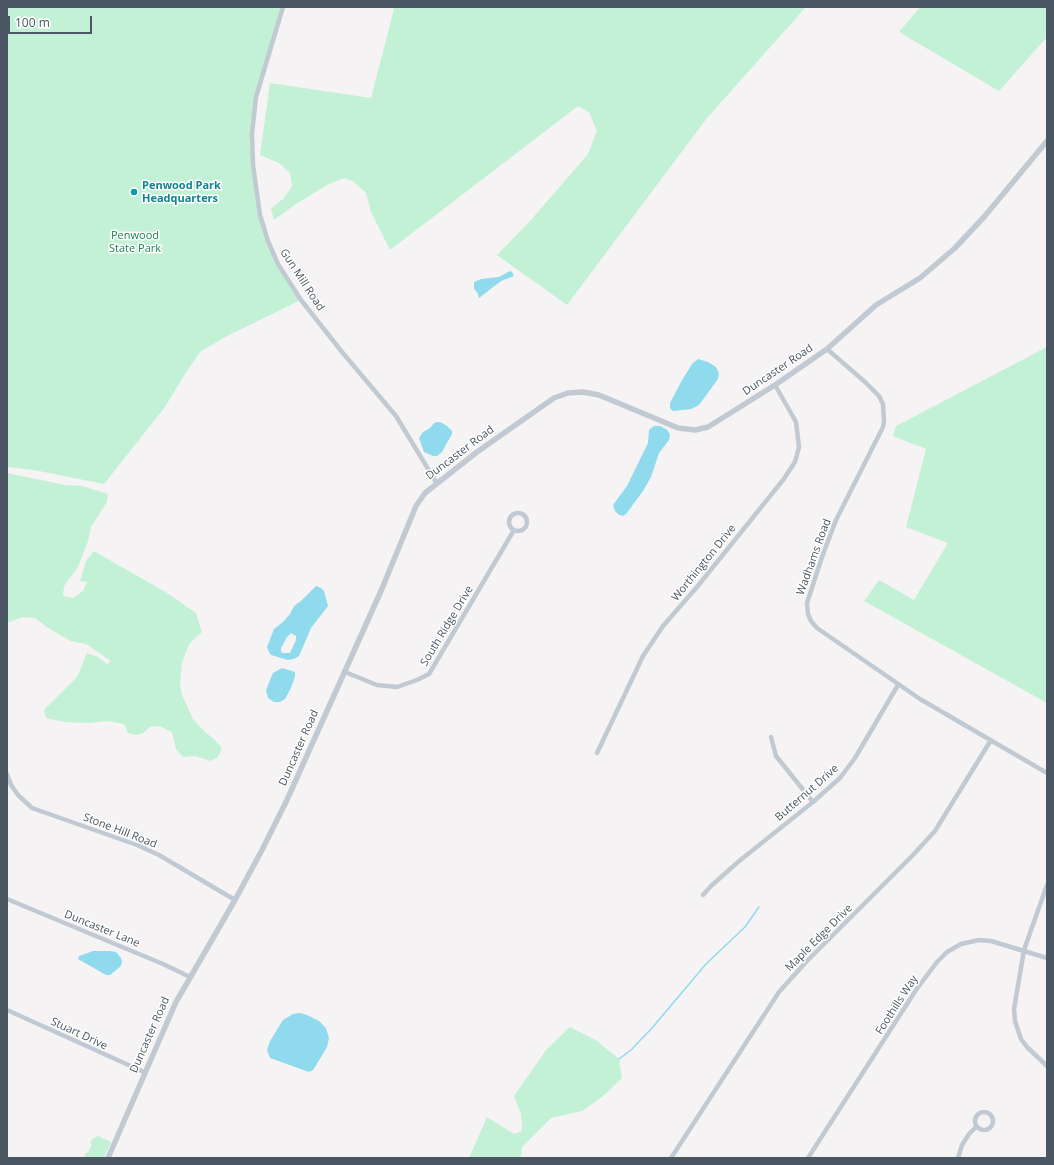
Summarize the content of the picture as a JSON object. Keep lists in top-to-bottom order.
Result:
{
  "streets": {
    "street": [
      "Gun Mill Road",
      "Duncaster Road",
      "Wadhams Road",
      "Worthington Drive",
      "South Ridge Drive",
      "Butternut Drive",
      "Stone Hill Road",
      "Duncaster Lane",
      "Maple Edge Drive",
      "Foothills Way",
      "Stuart Drive"
    ]
  },
  "crossings": [
    ["Gun Mill Road", "Duncaster Road"],
    ["Duncaster Road", "Wadhams Road"],
    ["Duncaster Road", "Worthington Drive"],
    ["Duncaster Road", "South Ridge Drive"],
    ["Duncaster Road", "Stone Hill Road"],
    ["Duncaster Road", "Duncaster Lane"],
    ["Duncaster Road", "Stuart Drive"],
    ["Wadhams Road", "Butternut Drive"],
    ["Wadhams Road", "Maple Edge Drive"]
  ],
  "parks": ["Penwood State Park"],
  "places": ["Penwood Park Headquarters"],
  "scale_bar": "100 m"
}
